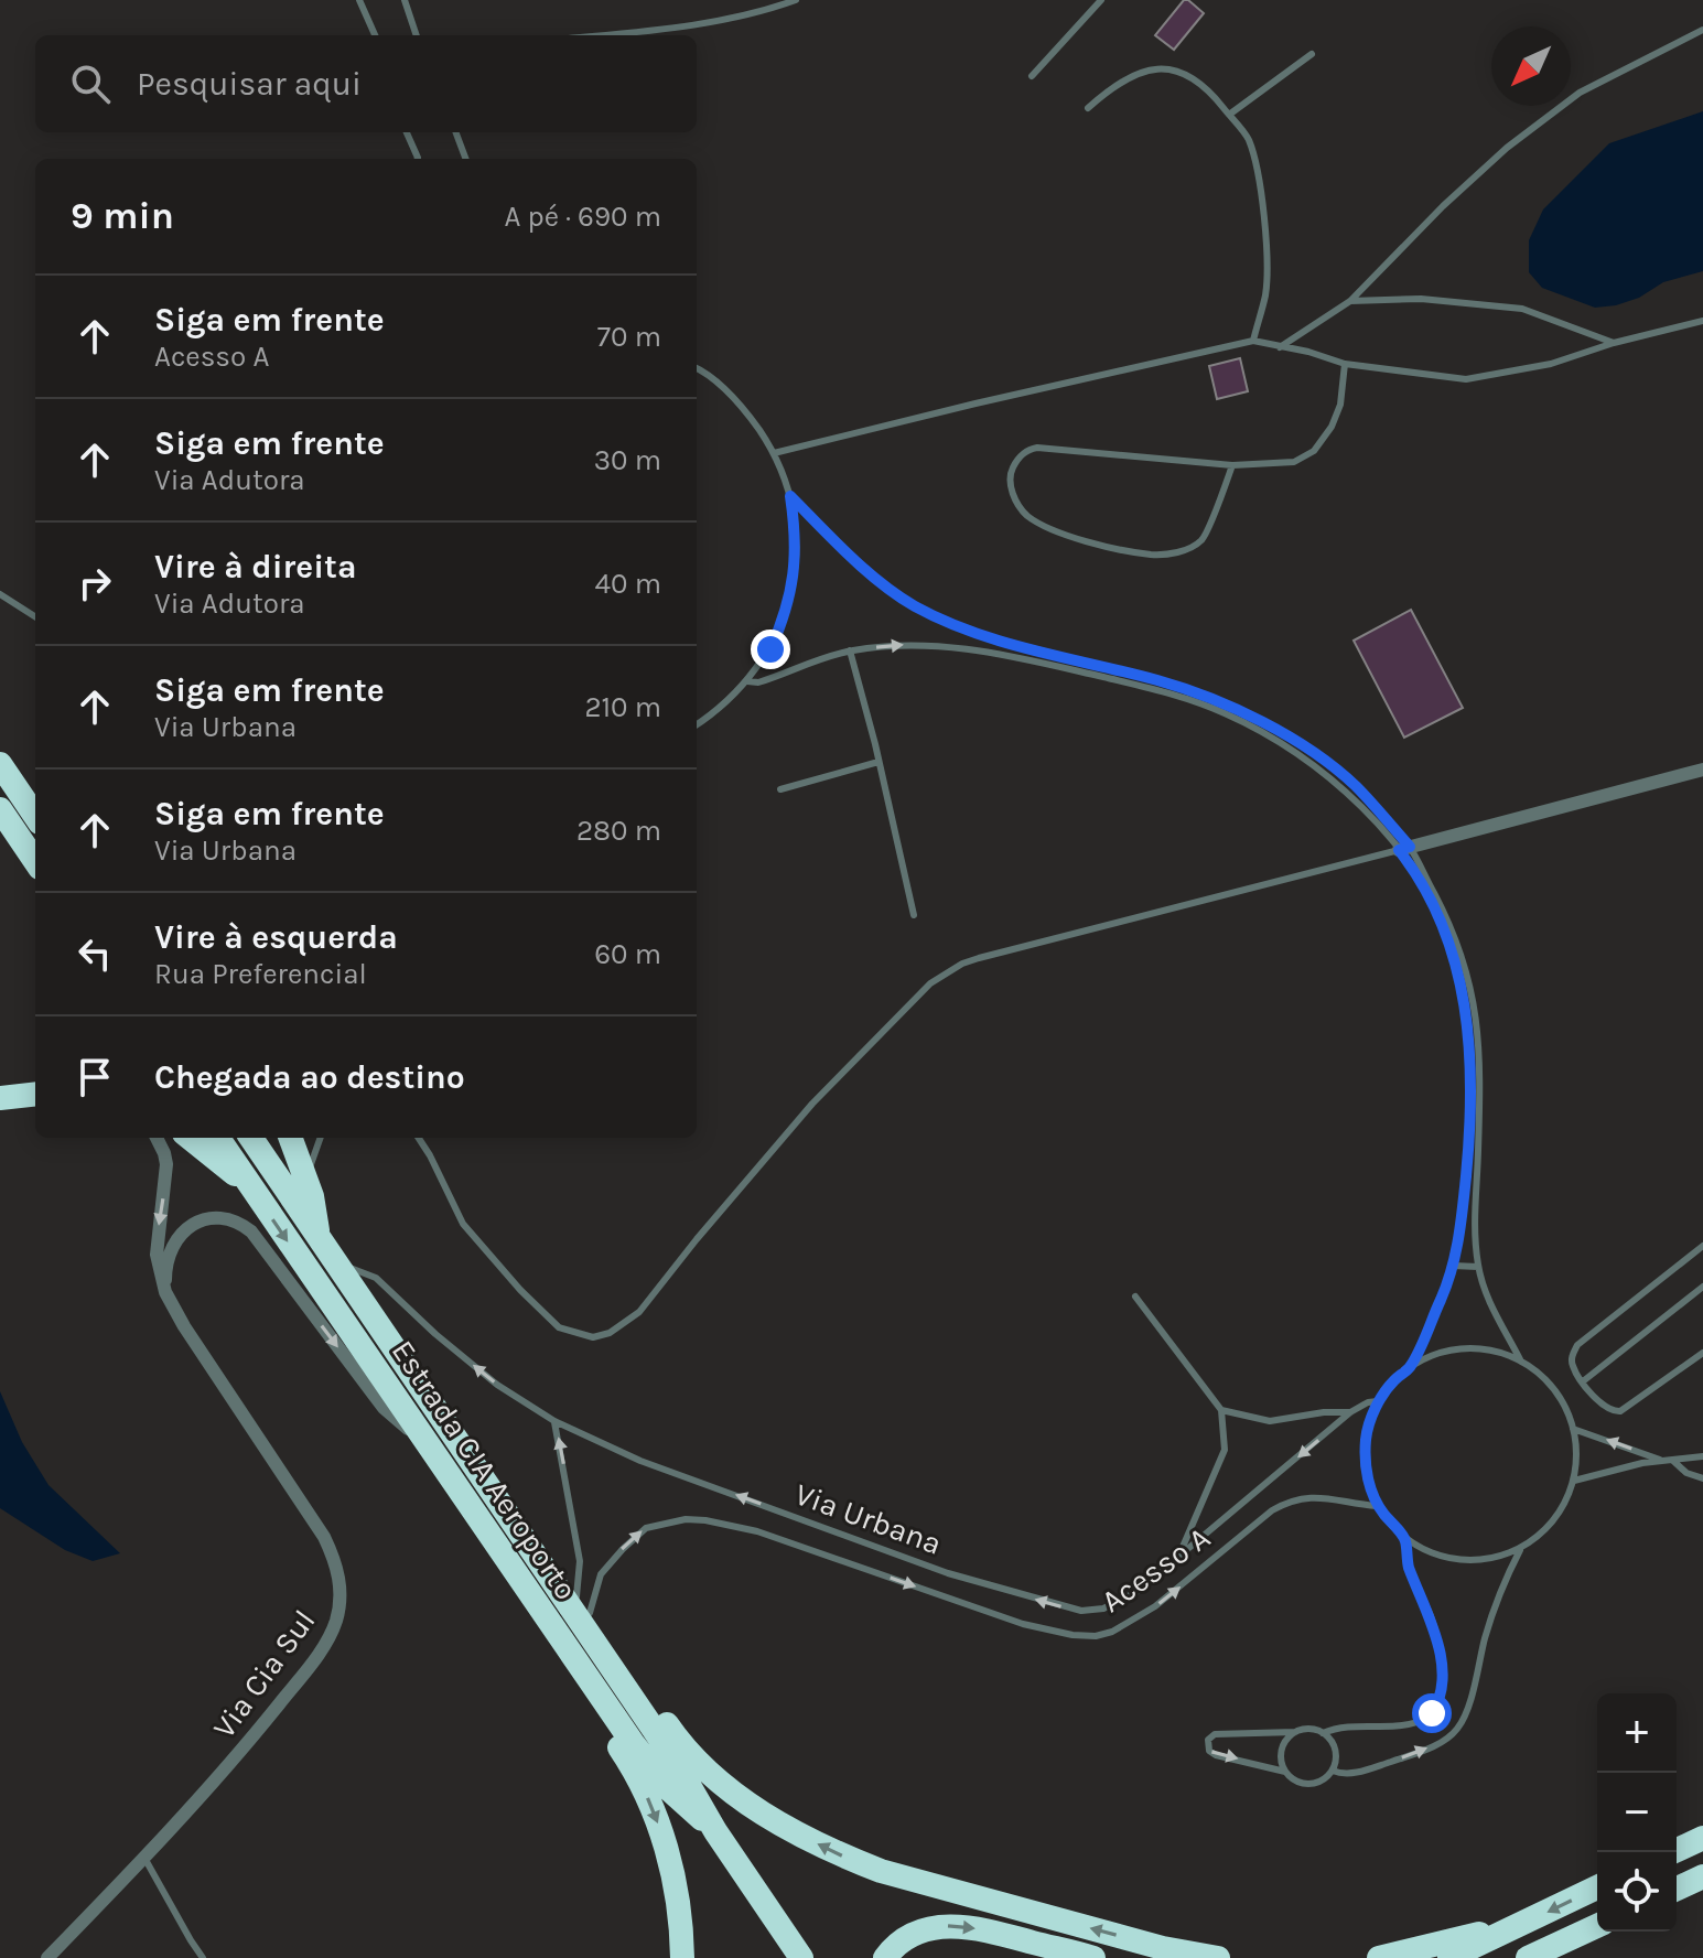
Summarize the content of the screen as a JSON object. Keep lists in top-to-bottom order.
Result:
{
  "streets": {
    "highway": ["Estrada CIA Aeroporto"],
    "street": ["Via Cia Sul"],
    "lane": ["Via Urbana", "Acesso A"]
  },
  "crossings": [
    ["Estrada CIA Aeroporto", "Via Urbana"],
    ["Via Urbana", "Acesso A"]
  ],
  "one_way": ["Via Urbana", "Acesso A"],
  "north": "bottom left",
  "page": {
    "search": "Pesquisar aqui",
    "heading": ["9 min", "A pé · 690 m"],
    "list": [
      ["Siga em frente", "Acesso A", "70 m"],
      ["Siga em frente", "Via Adutora", "30 m"],
      ["Vire à direita", "Via Adutora", "40 m"],
      ["Siga em frente", "Via Urbana", "210 m"],
      ["Siga em frente", "Via Urbana", "280 m"],
      ["Vire à esquerda", "Rua Preferencial", "60 m"],
      "Chegada ao destino"
    ],
    "map_buttons": ["+", "−"]
  }
}
